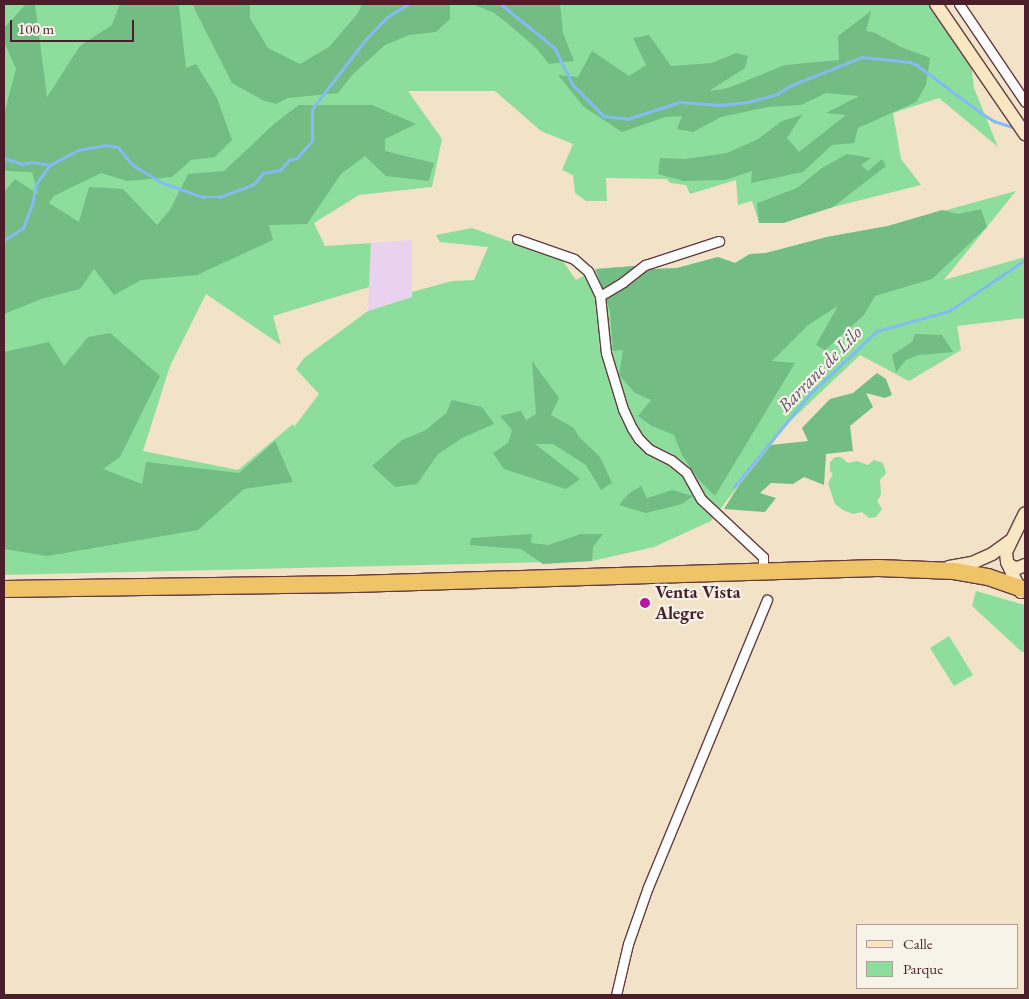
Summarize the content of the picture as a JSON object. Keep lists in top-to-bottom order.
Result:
{
  "water": ["Barranc de Lilo"],
  "places": ["Venta Vista Alegre"],
  "legend": ["Calle", "Parque"],
  "scale_bar": "100 m"
}
